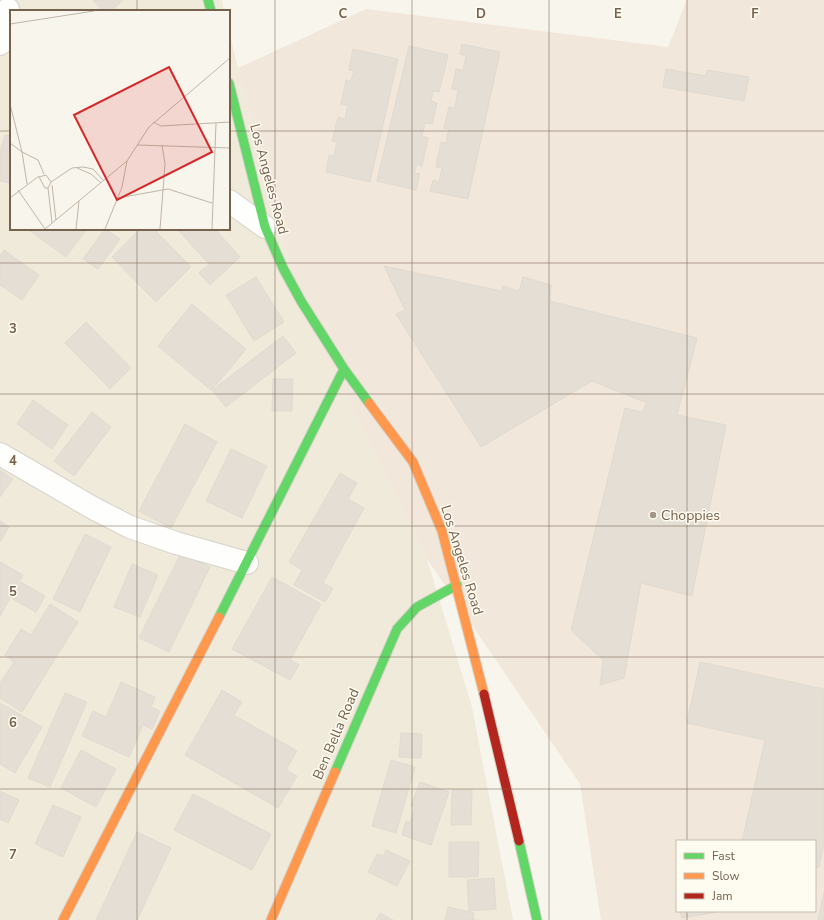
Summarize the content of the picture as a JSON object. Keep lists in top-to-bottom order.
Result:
{
  "streets": {
    "main road": ["Los Angeles Road", "Ben Bella Road"]
  },
  "crossings": [
    ["Los Angeles Road", "Ben Bella Road"]
  ],
  "places": ["Choppies"],
  "legend": ["Fast", "Slow", "Jam"],
  "grid": {
    "columns": [
      "C",
      "D",
      "E",
      "F"
    ],
    "rows": [
      "3",
      "4",
      "5",
      "6",
      "7"
    ]
  }
}
